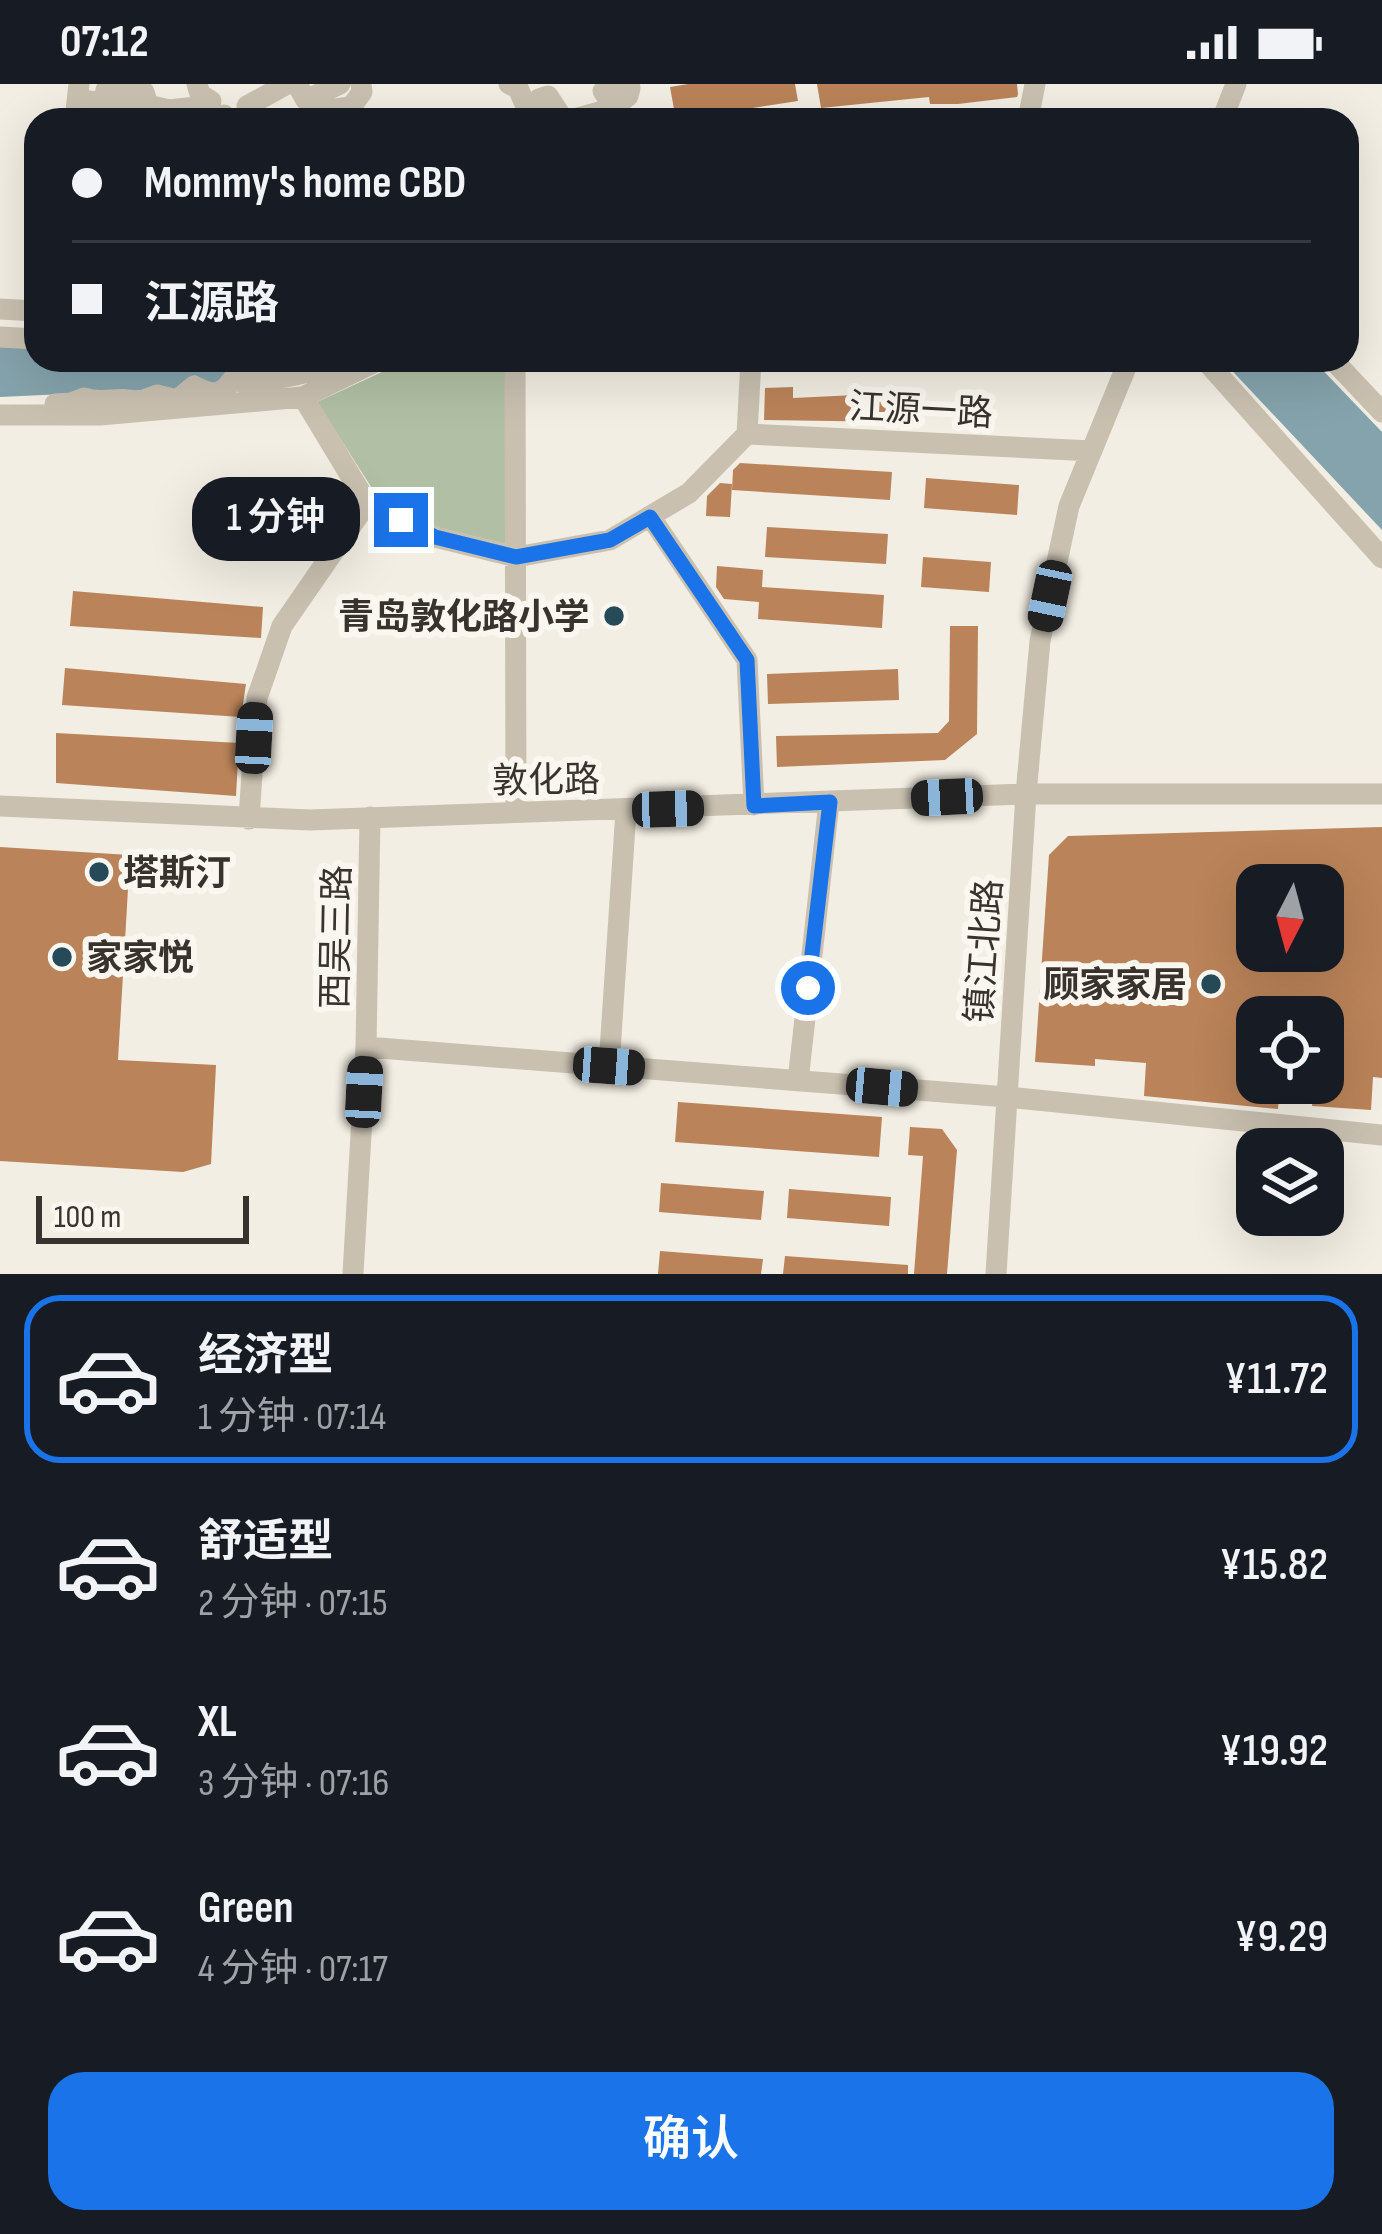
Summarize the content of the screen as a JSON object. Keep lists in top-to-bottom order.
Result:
{
  "streets": {
    "street": [
      "江源一路",
      "敦化路",
      "西吴三路",
      "镇江北路"
    ]
  },
  "crossings": [
    ["江源一路", "镇江北路"],
    ["敦化路", "西吴三路"],
    ["敦化路", "镇江北路"]
  ],
  "places": [
    "青岛敦化路小学",
    "塔斯汀",
    "家家悦",
    "顾家家居"
  ],
  "scale_bar": "100 m",
  "north": "bottom",
  "page": {
    "status": "07:12",
    "banner": ["Mommy's home CBD", "江源路"],
    "bubble": "1 分钟",
    "scale": "100 m",
    "list": [
      {
        "name": "经济型",
        "note": "1 分钟 · 07:14",
        "value": "¥11.72"
      },
      {
        "name": "舒适型",
        "note": "2 分钟 · 07:15",
        "value": "¥15.82"
      },
      {
        "name": "XL",
        "note": "3 分钟 · 07:16",
        "value": "¥19.92"
      },
      {
        "name": "Green",
        "note": "4 分钟 · 07:17",
        "value": "¥9.29"
      }
    ],
    "buttons": "确认"
  }
}
